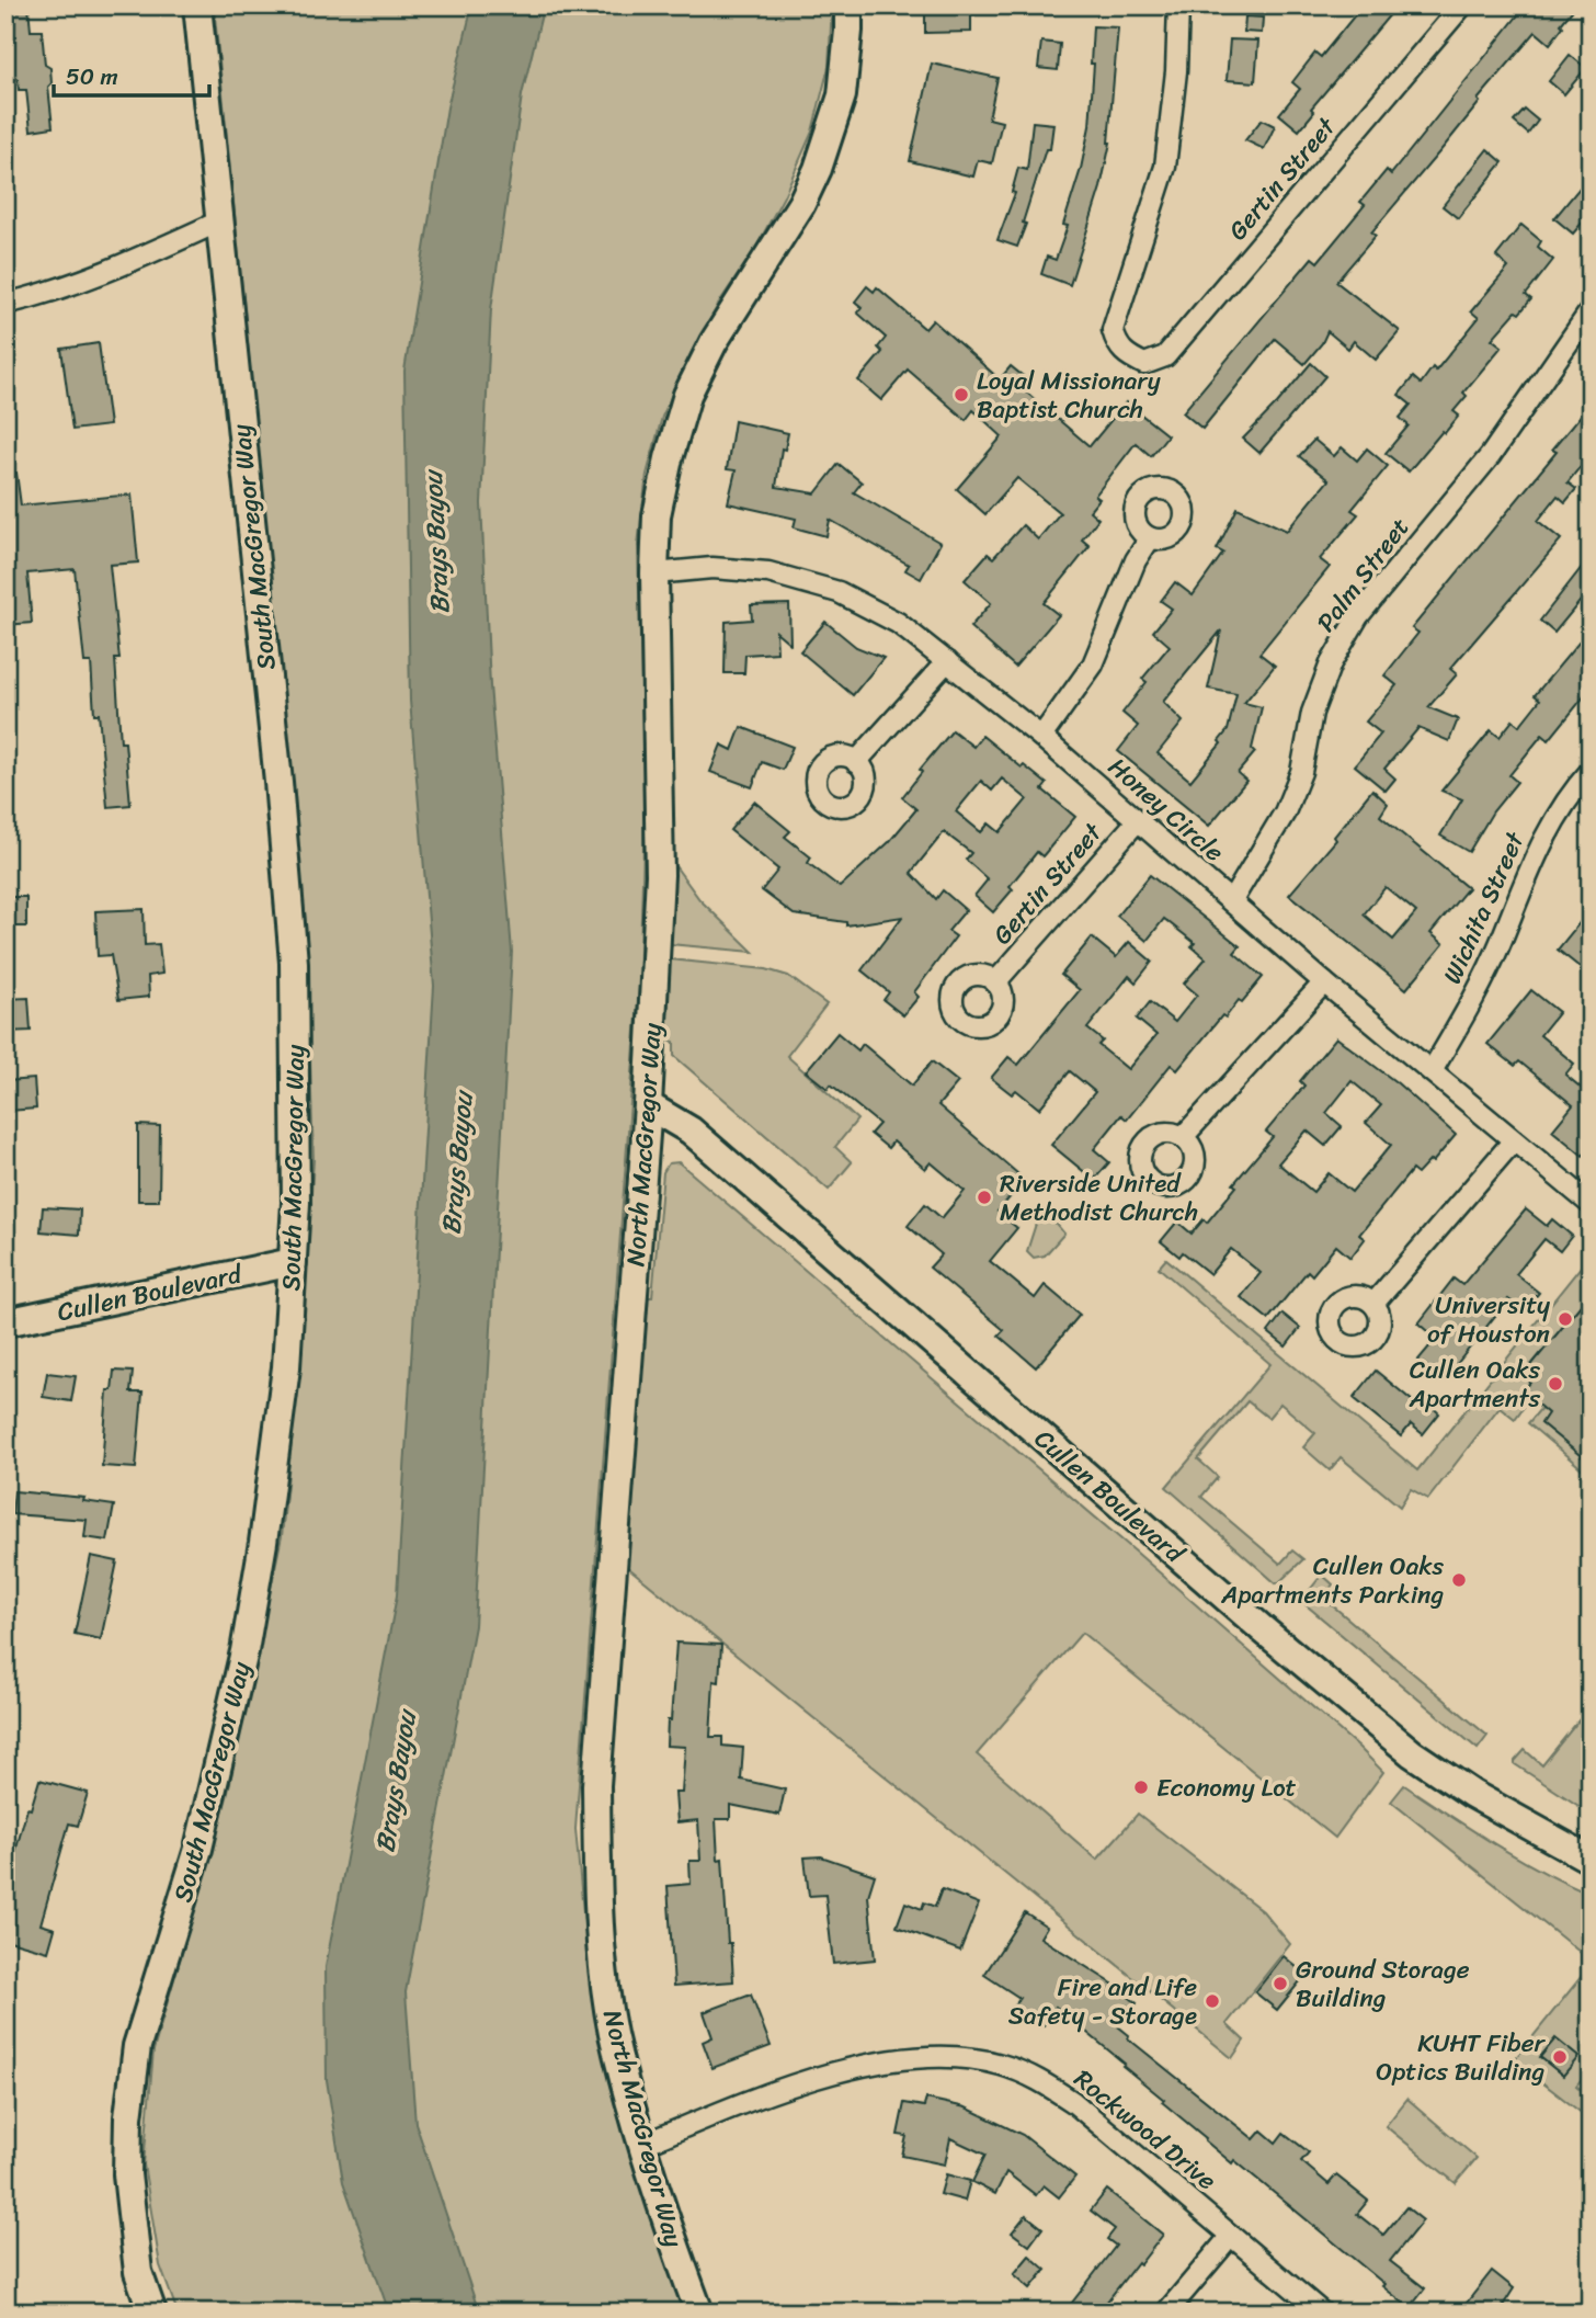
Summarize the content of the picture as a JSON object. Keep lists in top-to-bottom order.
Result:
{
  "streets": {
    "street": [
      "Gertin Street",
      "South MacGregor Way",
      "Palm Street",
      "Honey Circle",
      "Wichita Street",
      "North MacGregor Way",
      "Cullen Boulevard",
      "Rockwood Drive"
    ]
  },
  "crossings": [
    ["Gertin Street", "Honey Circle"],
    ["South MacGregor Way", "Cullen Boulevard"],
    ["Palm Street", "Honey Circle"],
    ["Honey Circle", "Wichita Street"],
    ["Honey Circle", "North MacGregor Way"],
    ["North MacGregor Way", "Cullen Boulevard"],
    ["North MacGregor Way", "Rockwood Drive"]
  ],
  "water": ["Brays Bayou"],
  "places": [
    "Loyal Missionary Baptist Church",
    "Riverside United Methodist Church",
    "University of Houston",
    "Cullen Oaks Apartments",
    "Cullen Oaks Apartments Parking",
    "Economy Lot",
    "Ground Storage Building",
    "Fire and Life Safety - Storage",
    "KUHT Fiber Optics Building"
  ],
  "scale_bar": "50 m"
}
